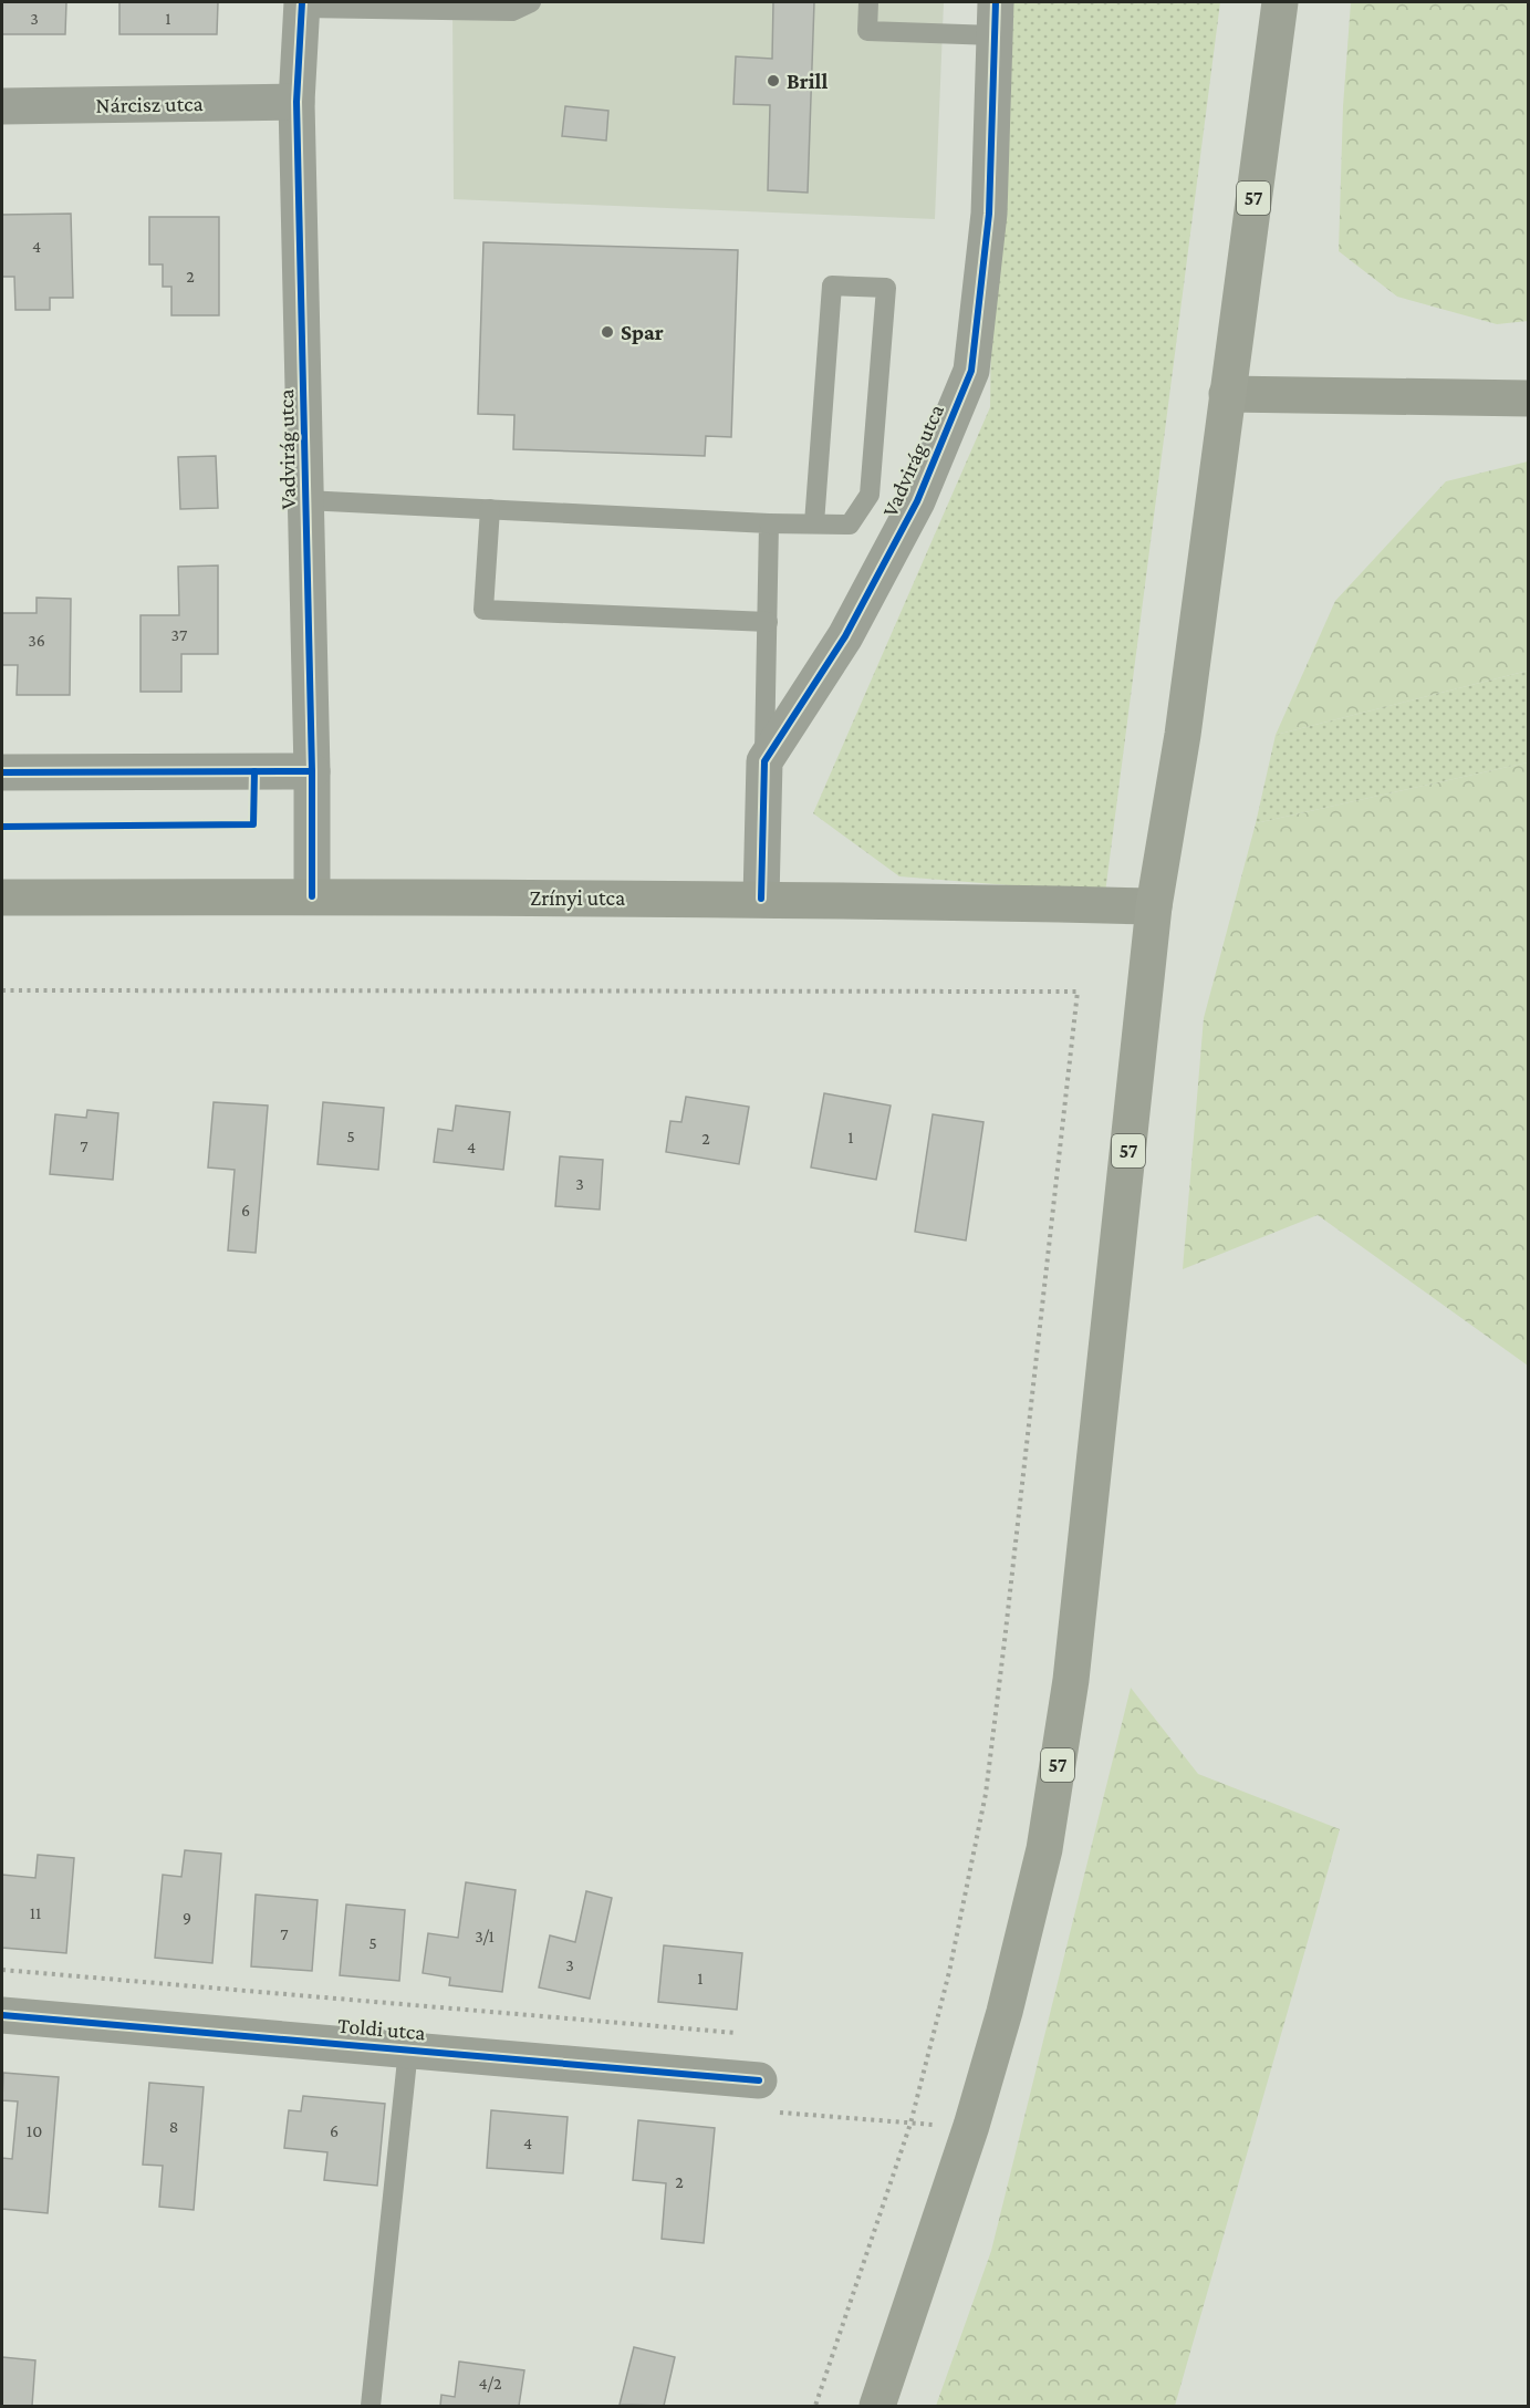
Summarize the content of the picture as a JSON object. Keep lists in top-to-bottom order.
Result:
{
  "streets": {
    "main road": ["57", "Zrínyi utca"],
    "street": ["Nárcisz utca", "Vadvirág utca", "Toldi utca"]
  },
  "crossings": [
    ["Nárcisz utca", "Vadvirág utca"],
    ["57", "Zrínyi utca"],
    ["Vadvirág utca", "Zrínyi utca"]
  ],
  "places": ["Brill", "Spar"],
  "house_numbers": [
    "3",
    "1",
    "4",
    "2",
    "37",
    "36",
    "5",
    "1",
    "2",
    "7",
    "4",
    "3",
    "6",
    "11",
    "9",
    "7",
    "3/1",
    "5",
    "3",
    "1",
    "8",
    "10",
    "6",
    "4",
    "2",
    "4/2"
  ]
}
